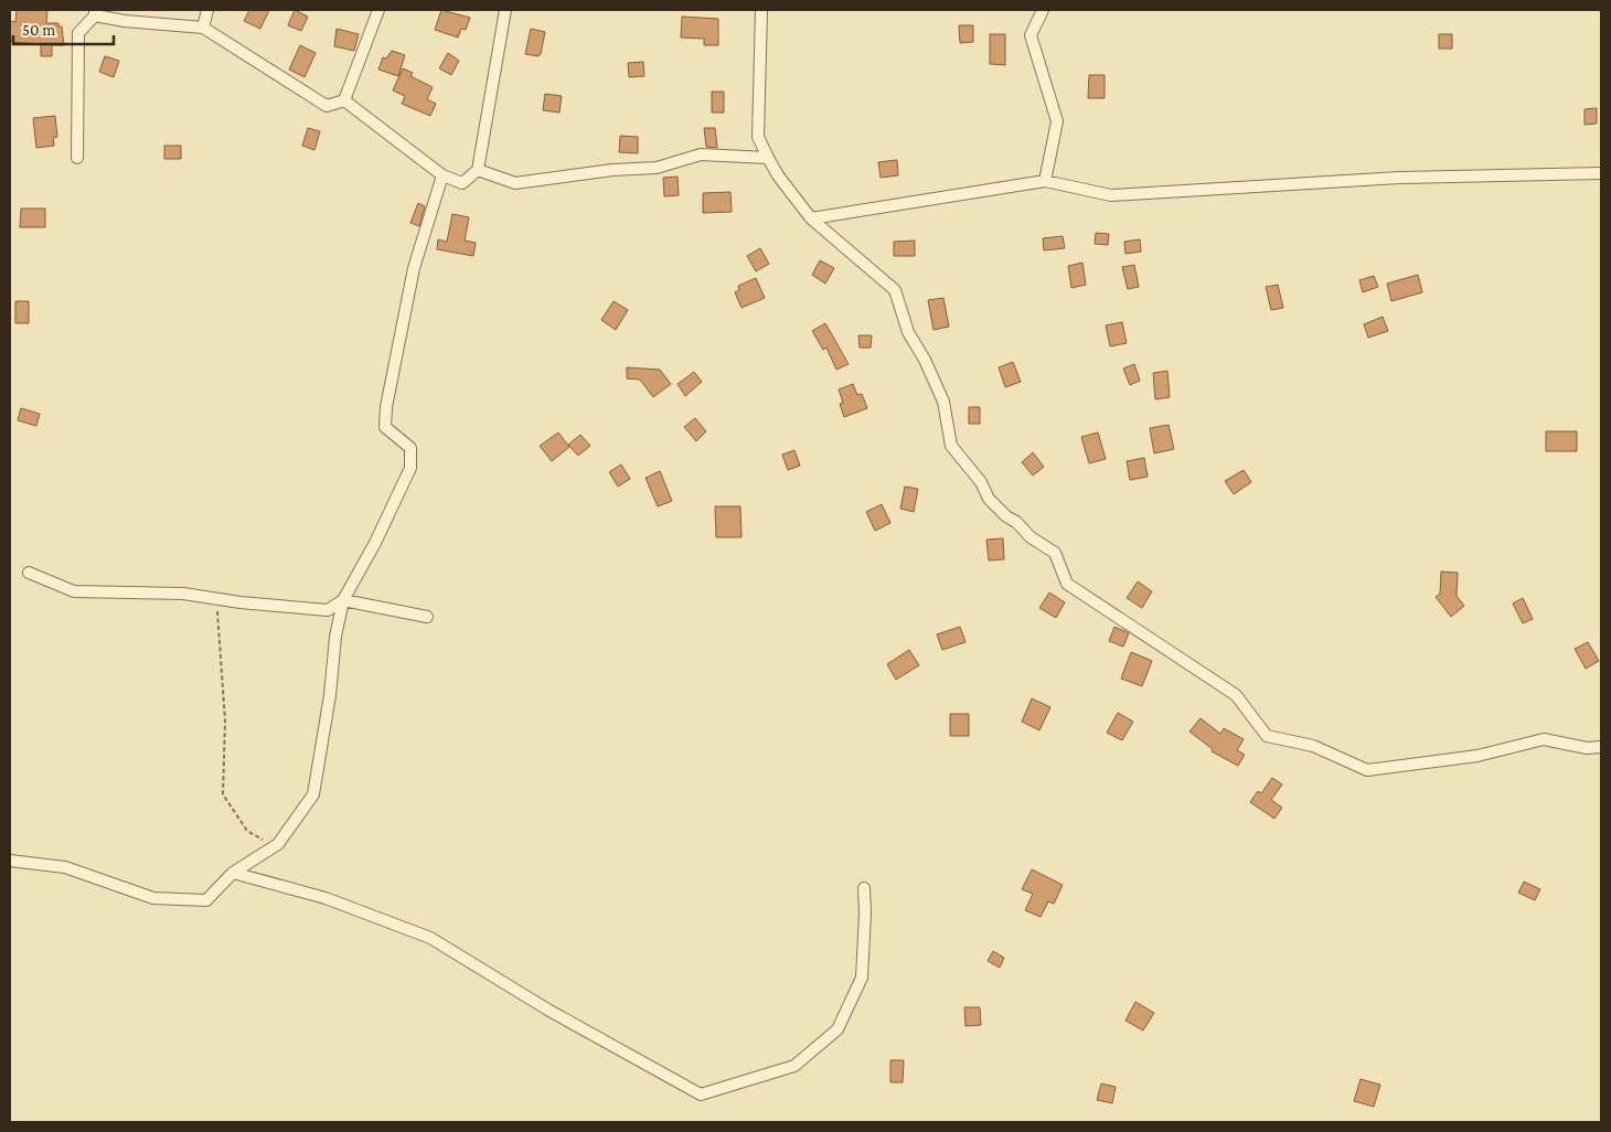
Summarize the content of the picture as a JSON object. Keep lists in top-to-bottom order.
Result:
{
  "scale_bar": "50 m"
}
